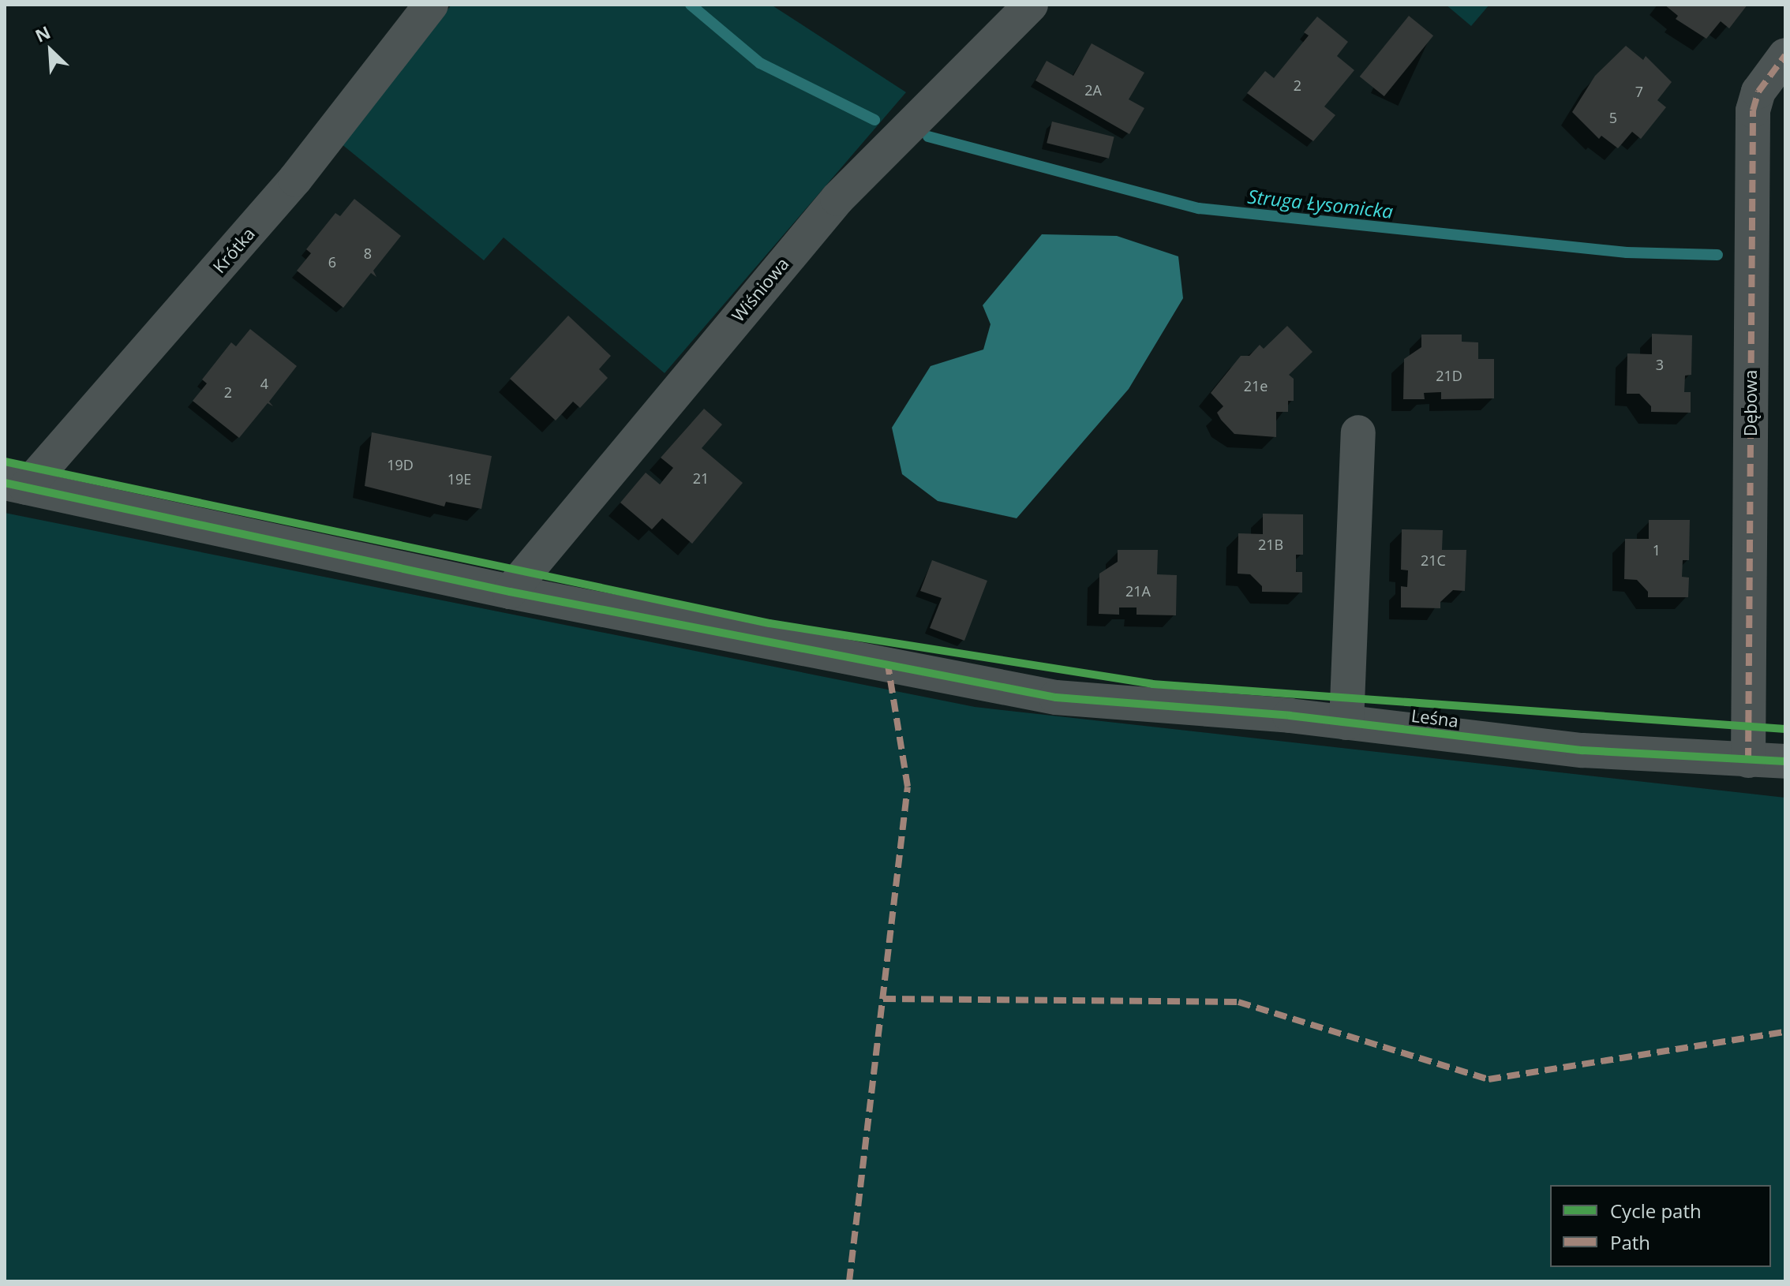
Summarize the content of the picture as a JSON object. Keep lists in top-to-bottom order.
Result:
{
  "streets": {
    "street": [
      "Krótka",
      "Wiśniowa",
      "Dębowa",
      "Leśna"
    ]
  },
  "crossings": [
    ["Krótka", "Leśna"],
    ["Wiśniowa", "Leśna"],
    ["Dębowa", "Leśna"]
  ],
  "water": ["Struga Łysomicka"],
  "house_numbers": [
    "2",
    "2A",
    "7",
    "5",
    "8",
    "6",
    "3",
    "21D",
    "4",
    "21e",
    "2",
    "19D",
    "21",
    "19E",
    "21B",
    "1",
    "21C",
    "21A"
  ],
  "legend": ["Cycle path", "Path"],
  "north": "top left"
}
